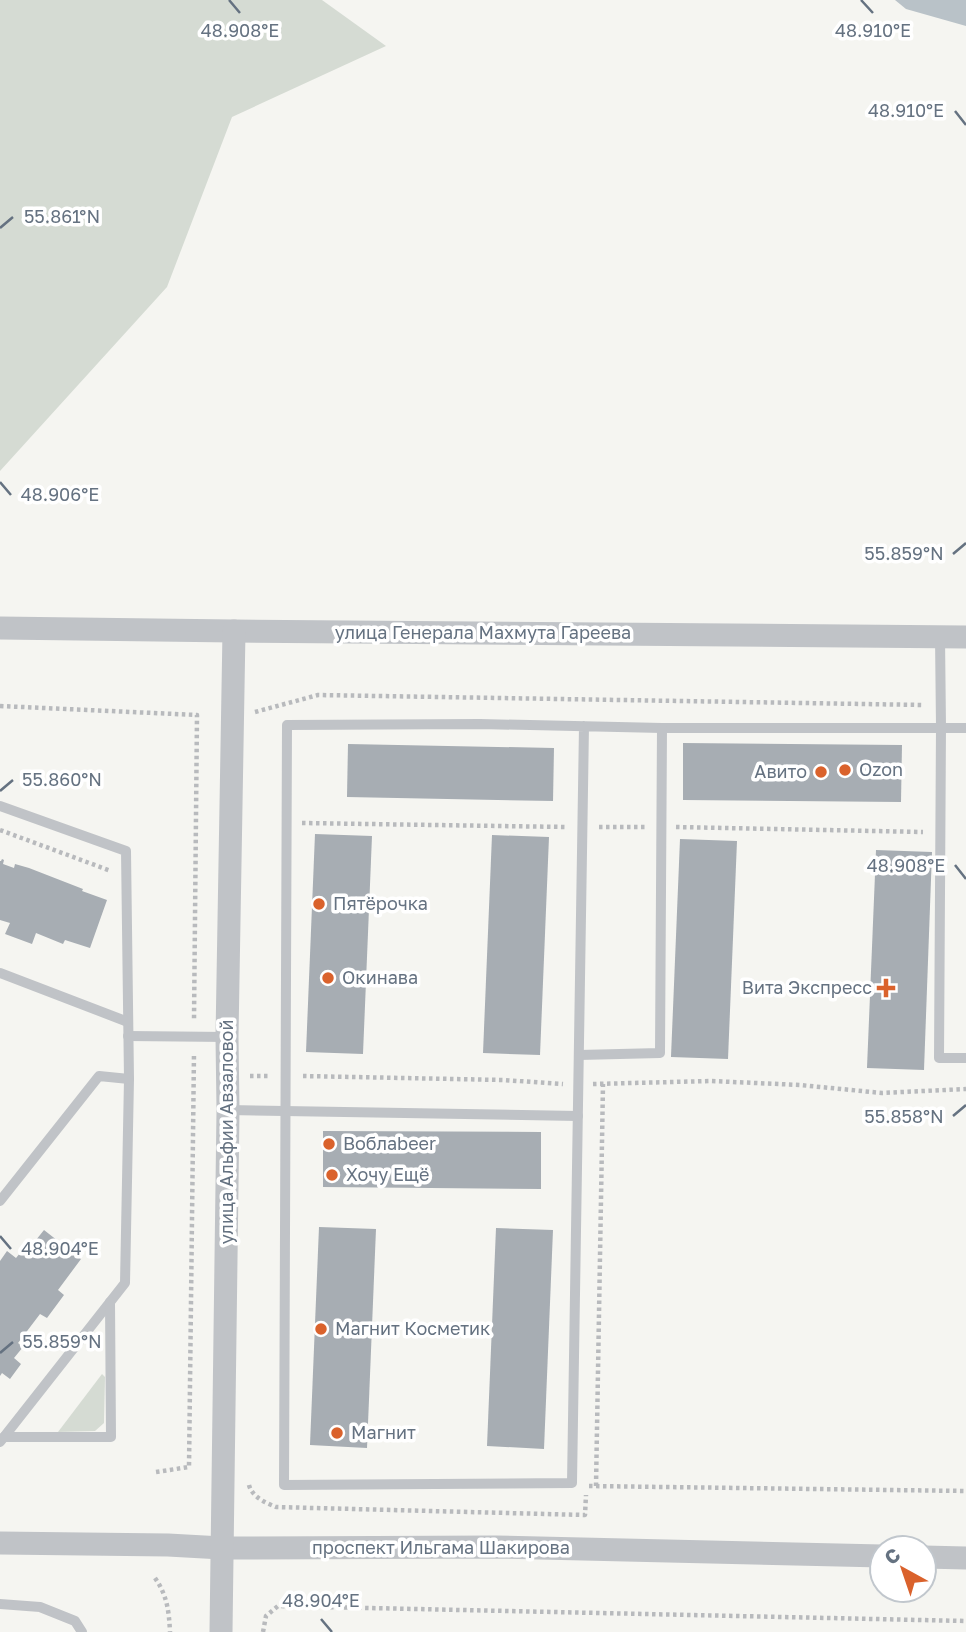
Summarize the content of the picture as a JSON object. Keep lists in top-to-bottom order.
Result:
{
  "streets": {
    "street": ["улица Генерала Махмута Гареева", "улица Альфии Авзаловой", "проспект Ильгама Шакирова"]
  },
  "crossings": [
    ["улица Генерала Махмута Гареева", "улица Альфии Авзаловой"],
    ["улица Альфии Авзаловой", "проспект Ильгама Шакирова"]
  ],
  "places": {
    "other": [
      "Ozon",
      "Авито",
      "Пятёрочка",
      "Окинава",
      "Воблаbeer",
      "Хочу Ещё",
      "Магнит Косметик",
      "Магнит"
    ],
    "health": ["Вита Экспресс"]
  },
  "north": "top left",
  "coordinates": [
    "48.908°E",
    "48.910°E",
    "55.861°N",
    "48.906°E",
    "55.859°N",
    "55.860°N",
    "55.858°N",
    "48.904°E"
  ]
}
